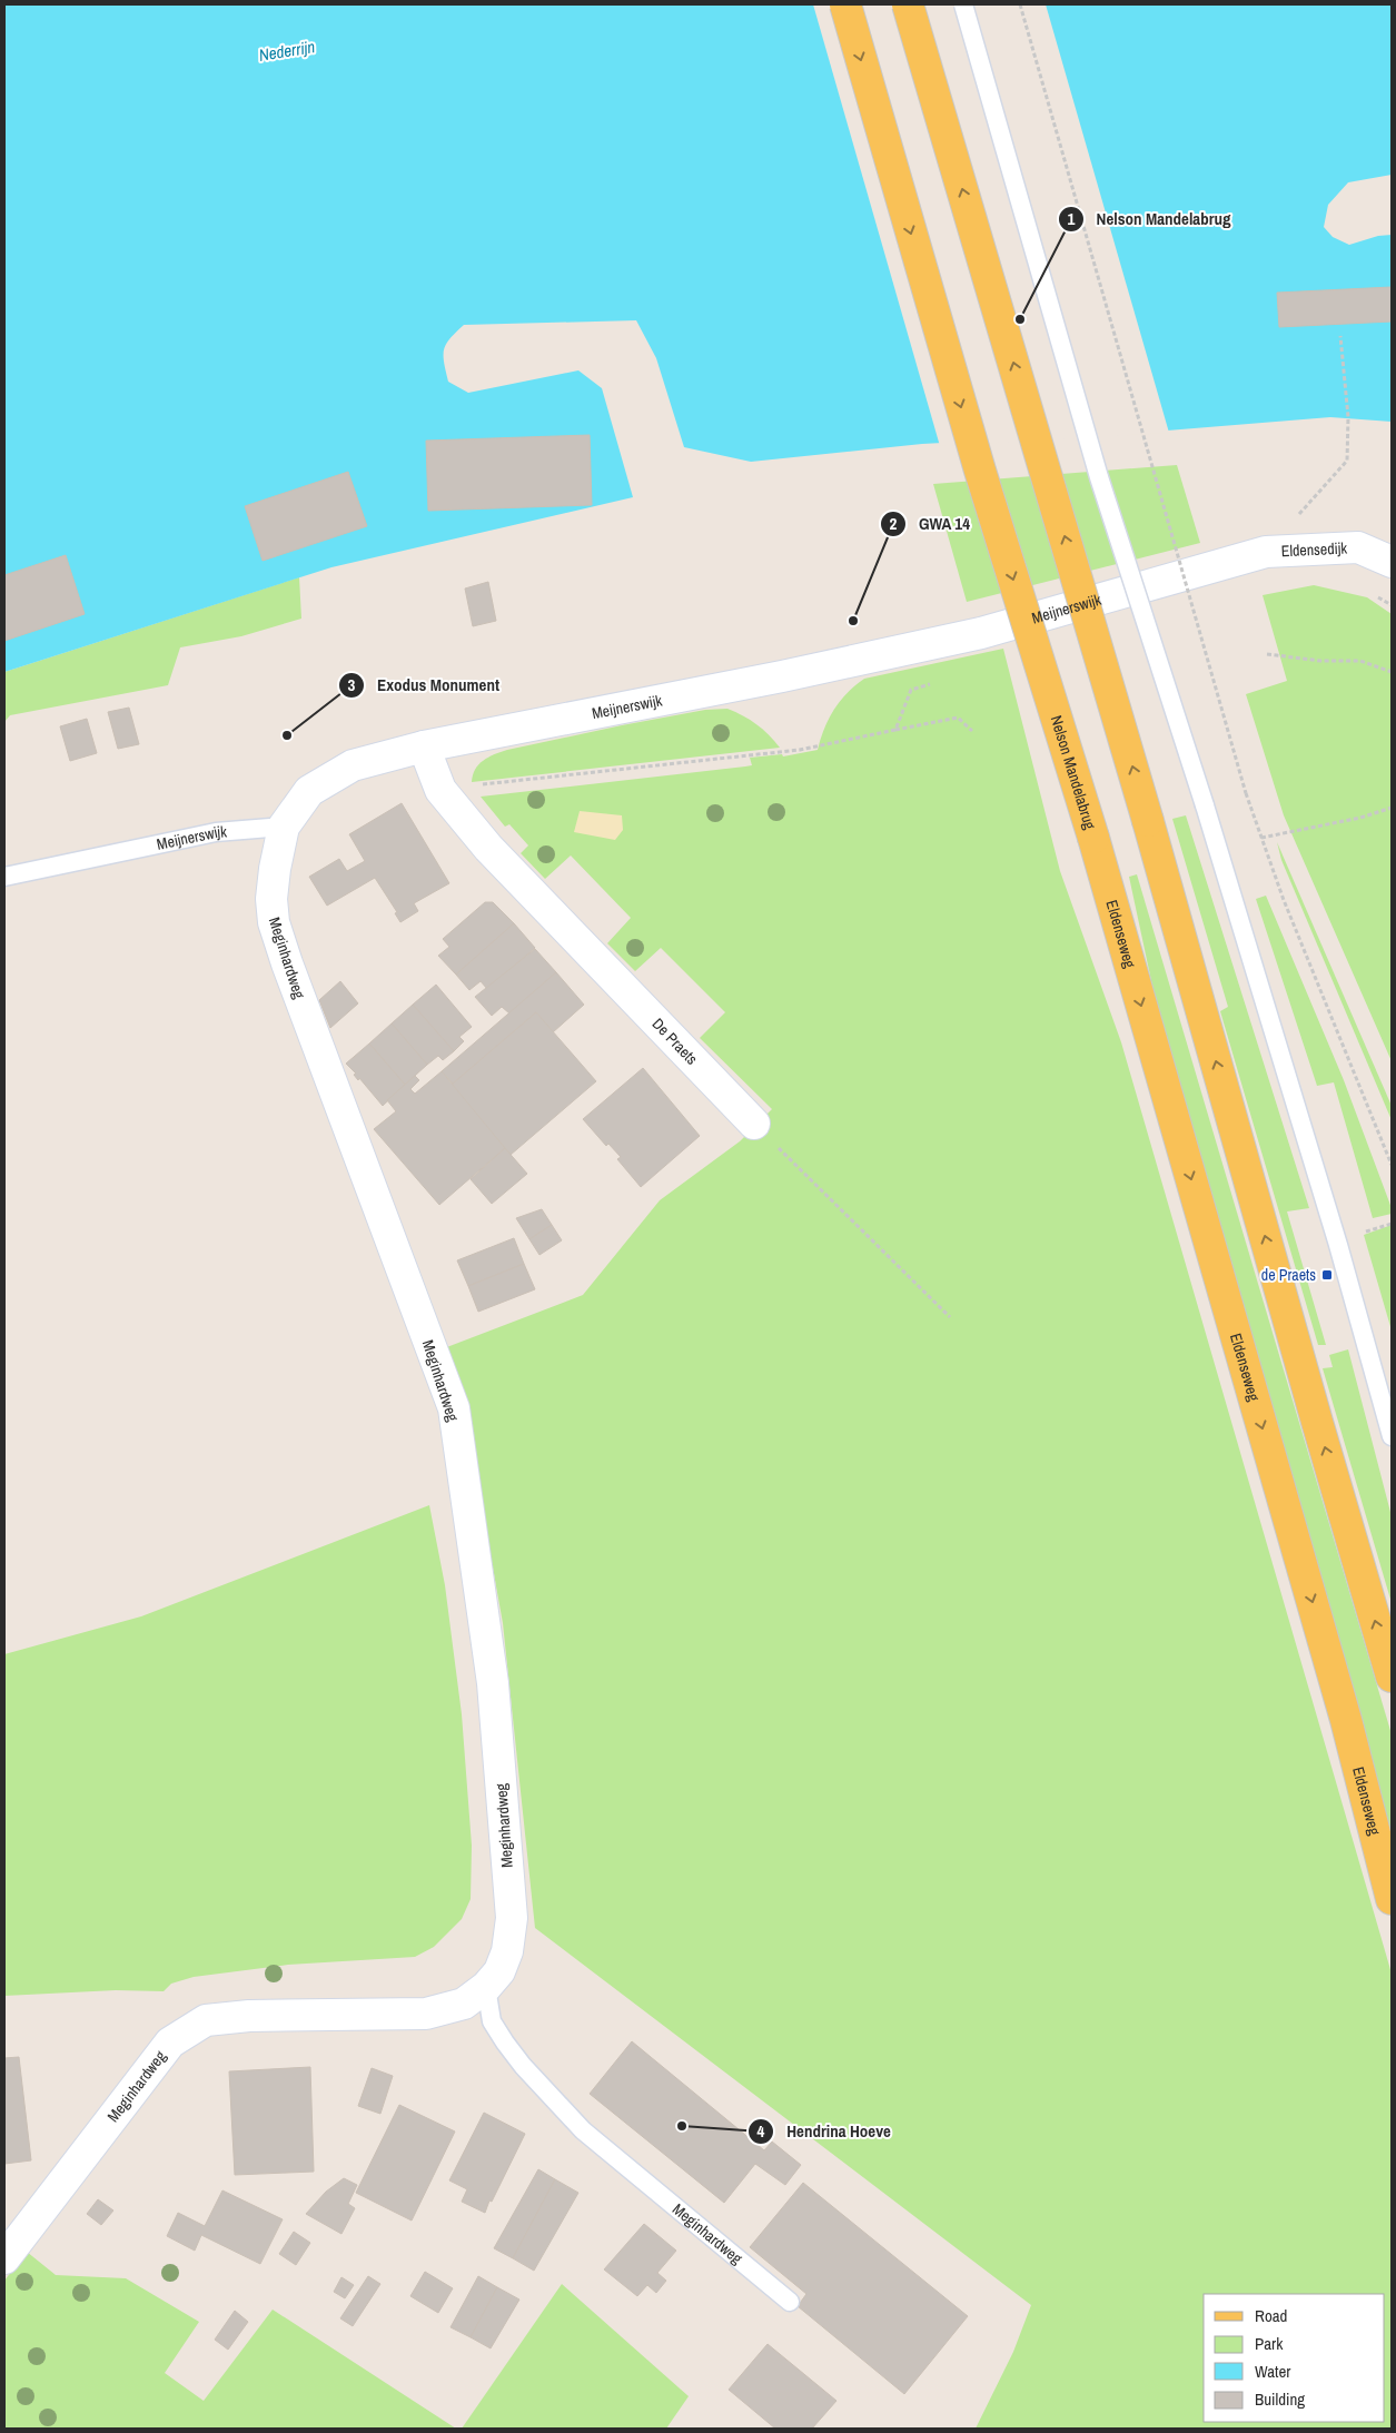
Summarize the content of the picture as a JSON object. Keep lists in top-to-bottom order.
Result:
{
  "streets": {
    "main road": ["Nelson Mandelabrug", "Eldenseweg"],
    "street": [
      "Eldensedijk",
      "Meijnerswijk",
      "Meginhardweg",
      "De Praets"
    ]
  },
  "crossings": [
    ["Eldensedijk", "Meijnerswijk"],
    ["Meijnerswijk", "Meginhardweg"],
    ["Meijnerswijk", "De Praets"],
    ["Nelson Mandelabrug", "Eldenseweg"]
  ],
  "water": ["Nederrijn"],
  "places": {
    "other": [
      "Nelson Mandelabrug",
      "GWA 14",
      "Exodus Monument",
      "Hendrina Hoeve"
    ],
    "transit": ["de Praets"]
  },
  "legend": [
    "Road",
    "Park",
    "Water",
    "Building"
  ]
}
